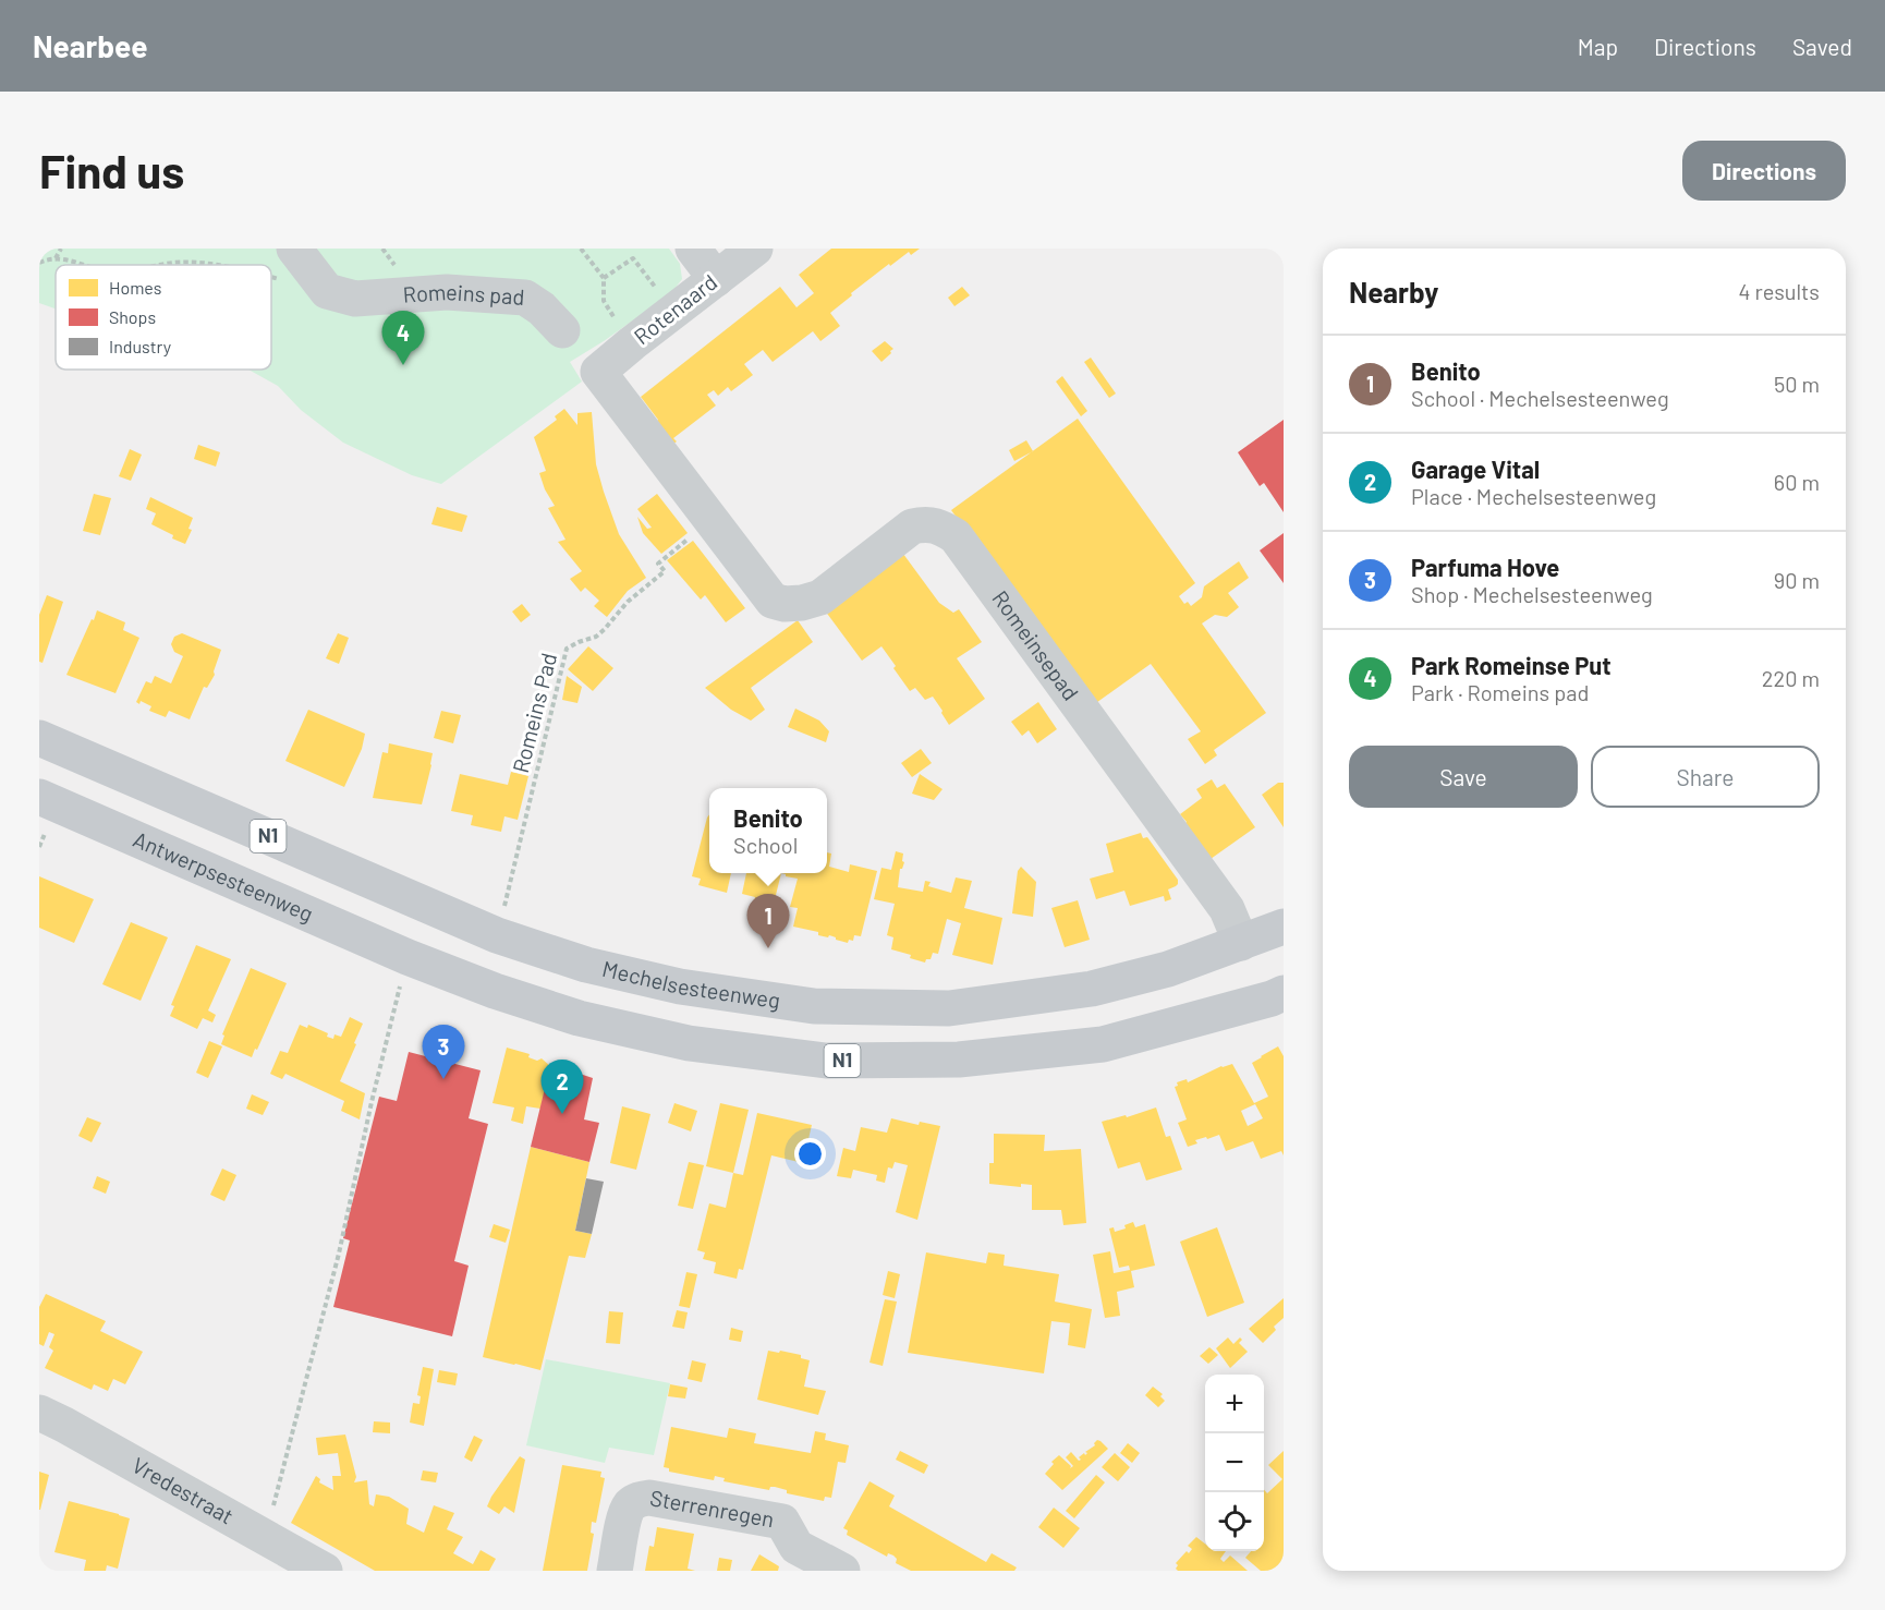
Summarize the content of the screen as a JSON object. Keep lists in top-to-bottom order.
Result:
{
  "streets": {
    "main road": ["N1", "Antwerpsesteenweg", "Mechelsesteenweg"],
    "street": [
      "Romeins pad",
      "Rotenaard",
      "Romeinsepad",
      "Vredestraat",
      "Sterrenregen"
    ],
    "path": ["Romeins Pad"]
  },
  "crossings": [
    ["Rotenaard", "Romeinsepad"],
    ["Rotenaard", "Romeins Pad"],
    ["Romeinsepad", "Romeins Pad"],
    ["Romeinsepad", "Mechelsesteenweg"],
    ["N1", "Antwerpsesteenweg"]
  ],
  "legend": ["Homes", "Shops", "Industry"],
  "page": {
    "header": "Nearbee",
    "nav": ["Map", "Directions", "Saved"],
    "buttons": [
      "Directions",
      ["Save", "Share"]
    ],
    "title": "Find us",
    "heading": ["Nearby", "4 results"],
    "pins": [
      "4",
      "1",
      "3",
      "2"
    ],
    "list": [
      {
        "mark": "1",
        "name": "Benito",
        "note": "School · Mechelsesteenweg",
        "value": "50 m"
      },
      {
        "mark": "2",
        "name": "Garage Vital",
        "note": "Place · Mechelsesteenweg",
        "value": "60 m"
      },
      {
        "mark": "3",
        "name": "Parfuma Hove",
        "note": "Shop · Mechelsesteenweg",
        "value": "90 m"
      },
      {
        "mark": "4",
        "name": "Park Romeinse Put",
        "note": "Park · Romeins pad",
        "value": "220 m"
      }
    ],
    "popup": ["Benito", "School"],
    "map_buttons": ["+", "−"]
  }
}
